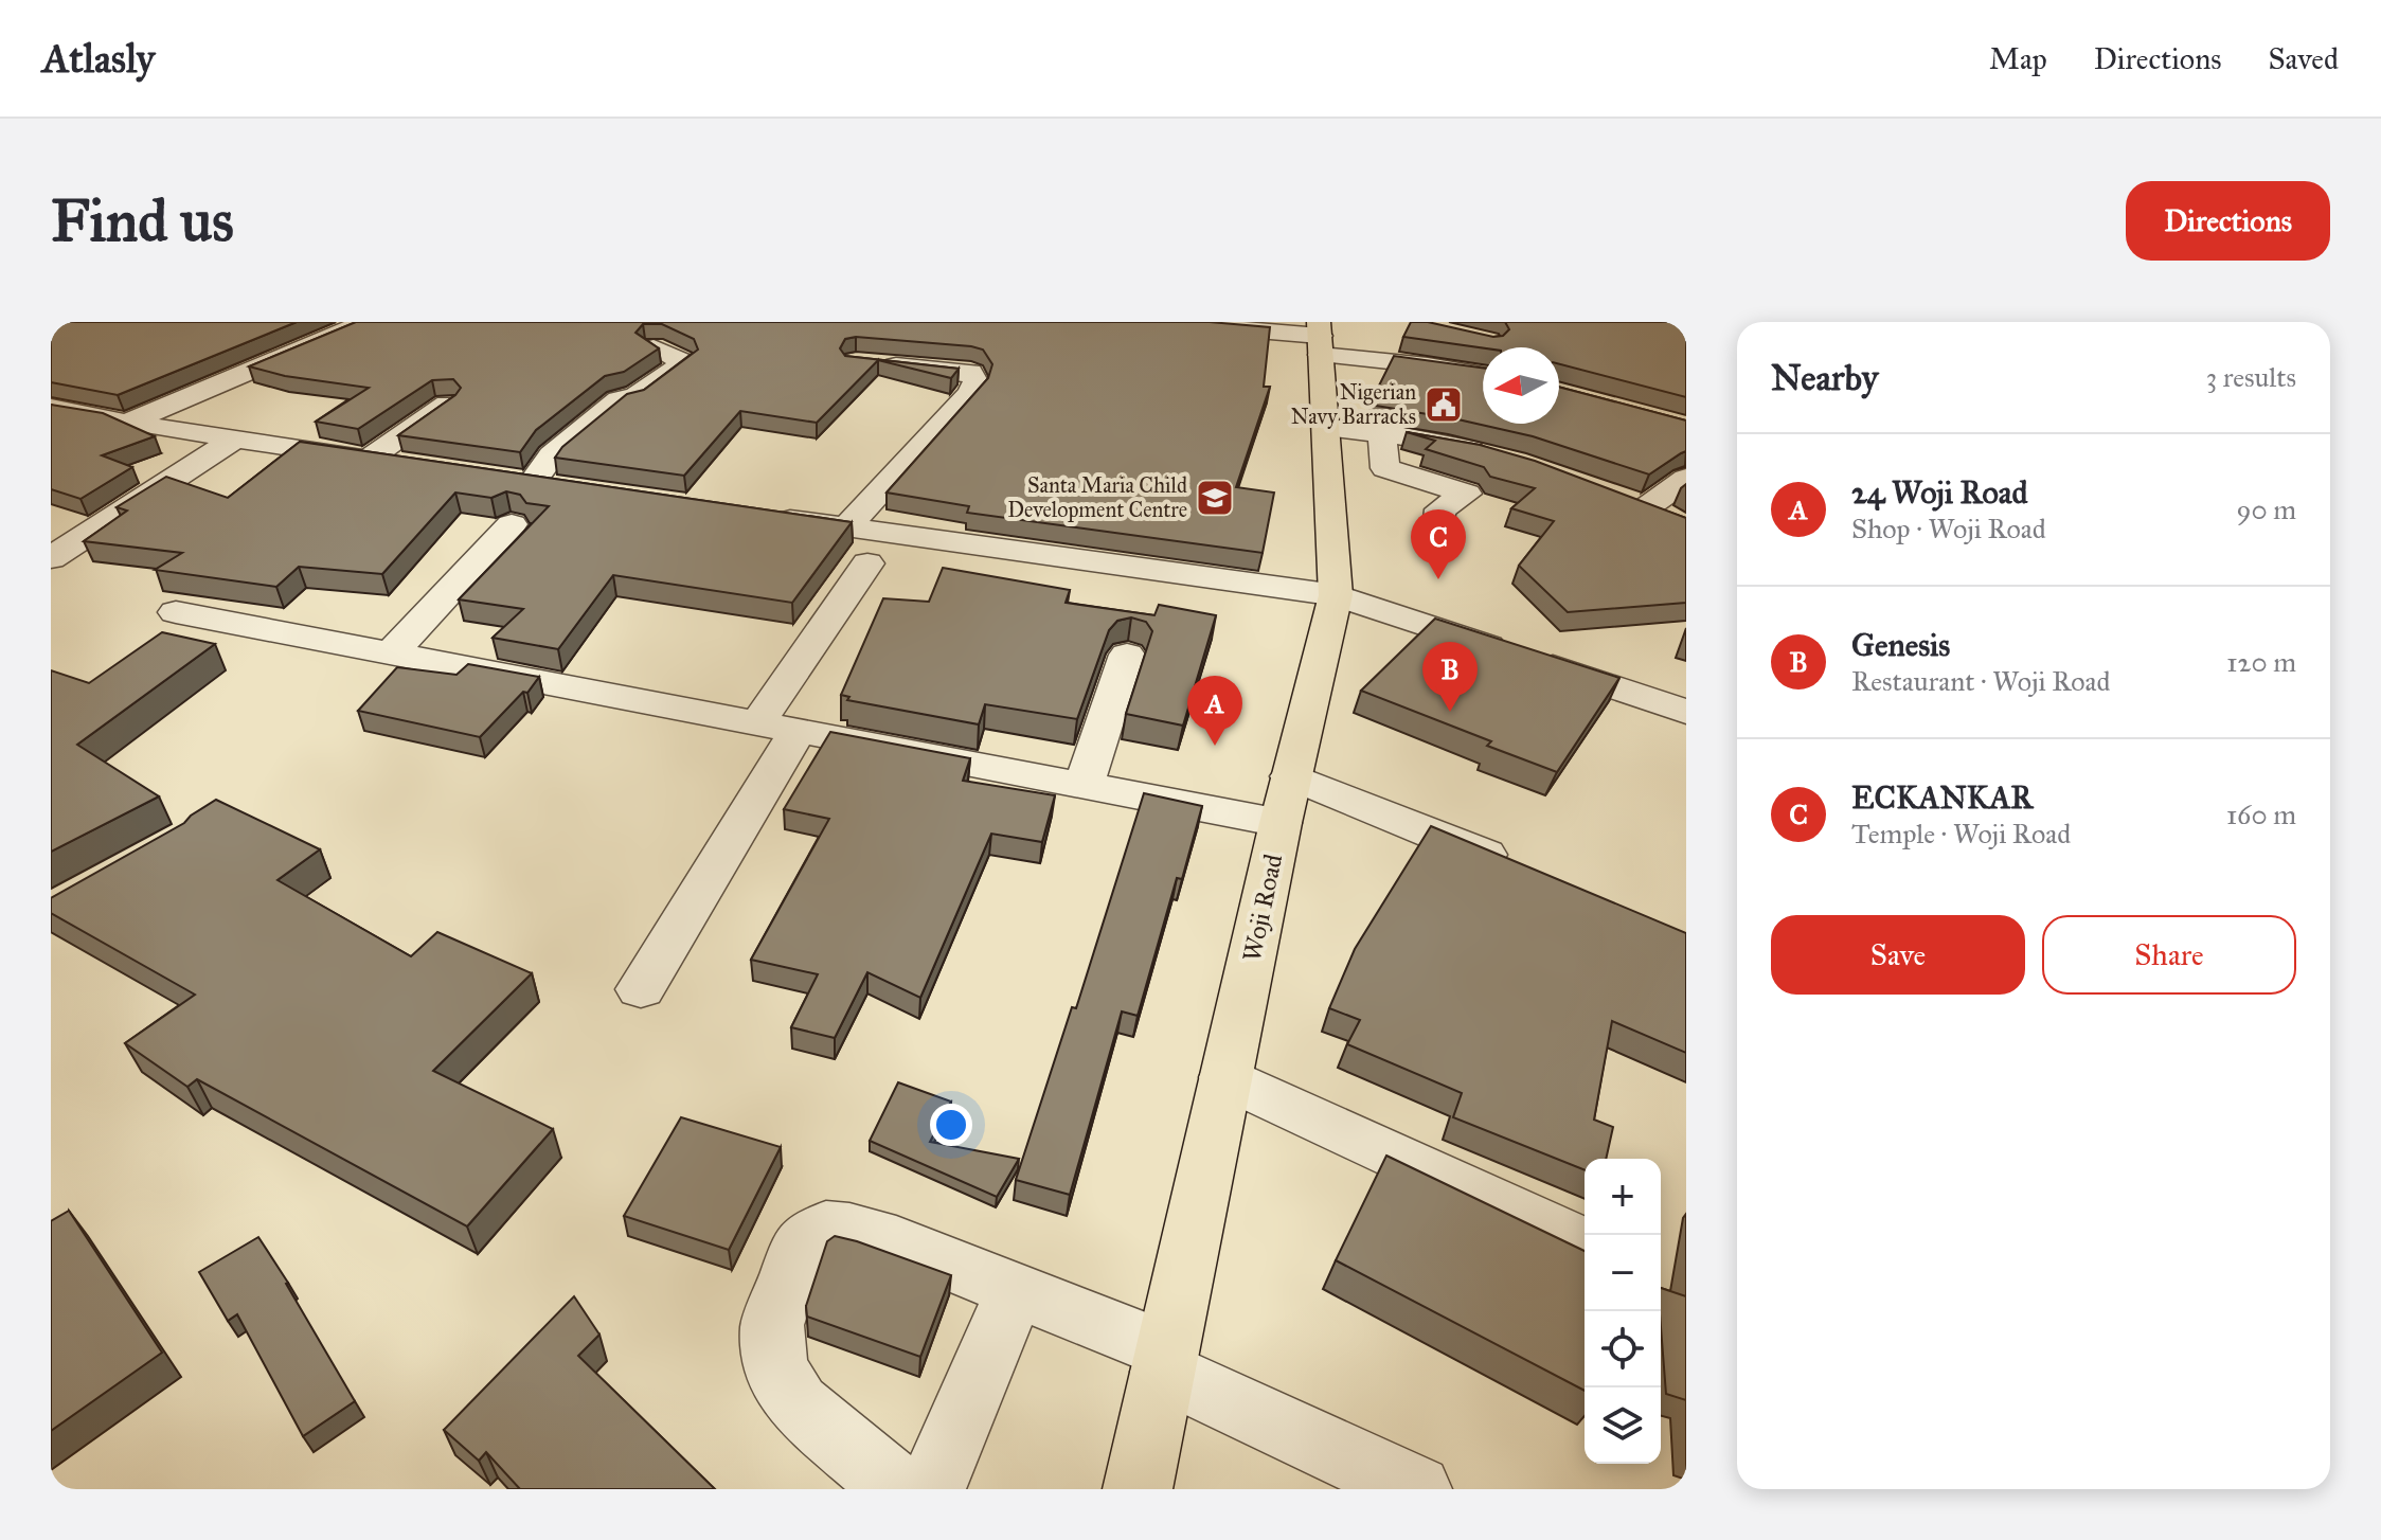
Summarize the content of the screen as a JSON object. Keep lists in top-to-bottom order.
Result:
{
  "streets": {
    "main road": ["Woji Road"]
  },
  "places": {
    "public building": ["Nigerian Navy Barracks"],
    "school or university": ["Santa Maria Child Development Centre"]
  },
  "north": "left",
  "page": {
    "header": "Atlasly",
    "nav": ["Map", "Directions", "Saved"],
    "buttons": [
      "Directions",
      ["Save", "Share"]
    ],
    "title": "Find us",
    "heading": ["Nearby", "3 results"],
    "list": [
      {
        "mark": "A",
        "name": "24 Woji Road",
        "note": "Shop · Woji Road",
        "value": "90 m"
      },
      {
        "mark": "B",
        "name": "Genesis",
        "note": "Restaurant · Woji Road",
        "value": "120 m"
      },
      {
        "mark": "C",
        "name": "ECKANKAR",
        "note": "Temple · Woji Road",
        "value": "160 m"
      }
    ],
    "pins": ["C", "B", "A"],
    "map_buttons": ["+", "−"]
  }
}
